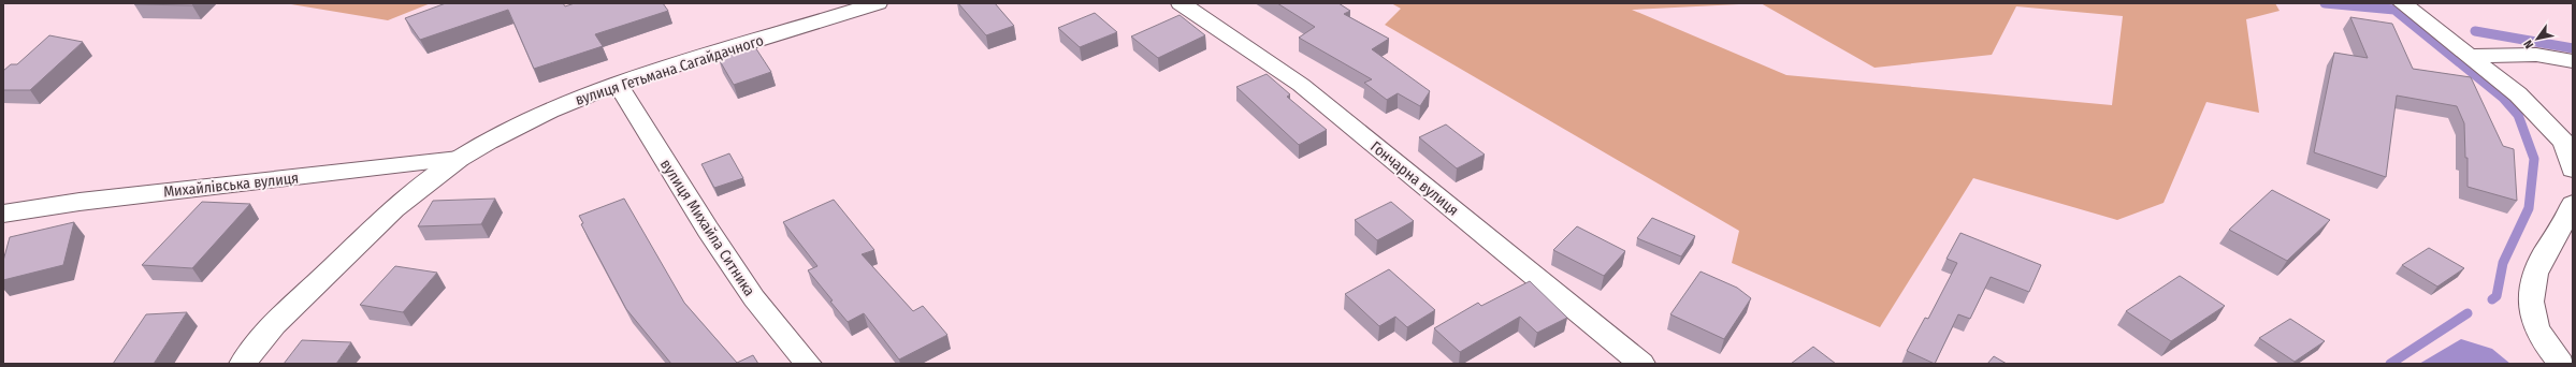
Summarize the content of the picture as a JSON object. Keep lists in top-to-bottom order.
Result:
{
  "streets": {
    "street": [
      "вулиця Гетьмана Сагайдачного",
      "Гончарна вулиця",
      "Михайлівська вулиця",
      "вулиця Михайла Ситника"
    ]
  },
  "crossings": [
    ["вулиця Гетьмана Сагайдачного", "Михайлівська вулиця"],
    ["вулиця Гетьмана Сагайдачного", "вулиця Михайла Ситника"]
  ],
  "north": "bottom left"
}
